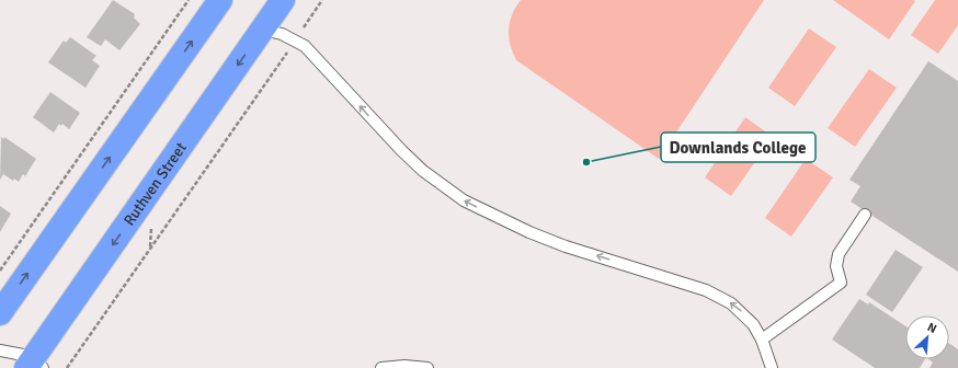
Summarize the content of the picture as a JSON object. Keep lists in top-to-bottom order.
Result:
{
  "streets": {
    "highway": ["Ruthven Street"]
  },
  "places": ["Downlands College"],
  "north": "top right"
}
